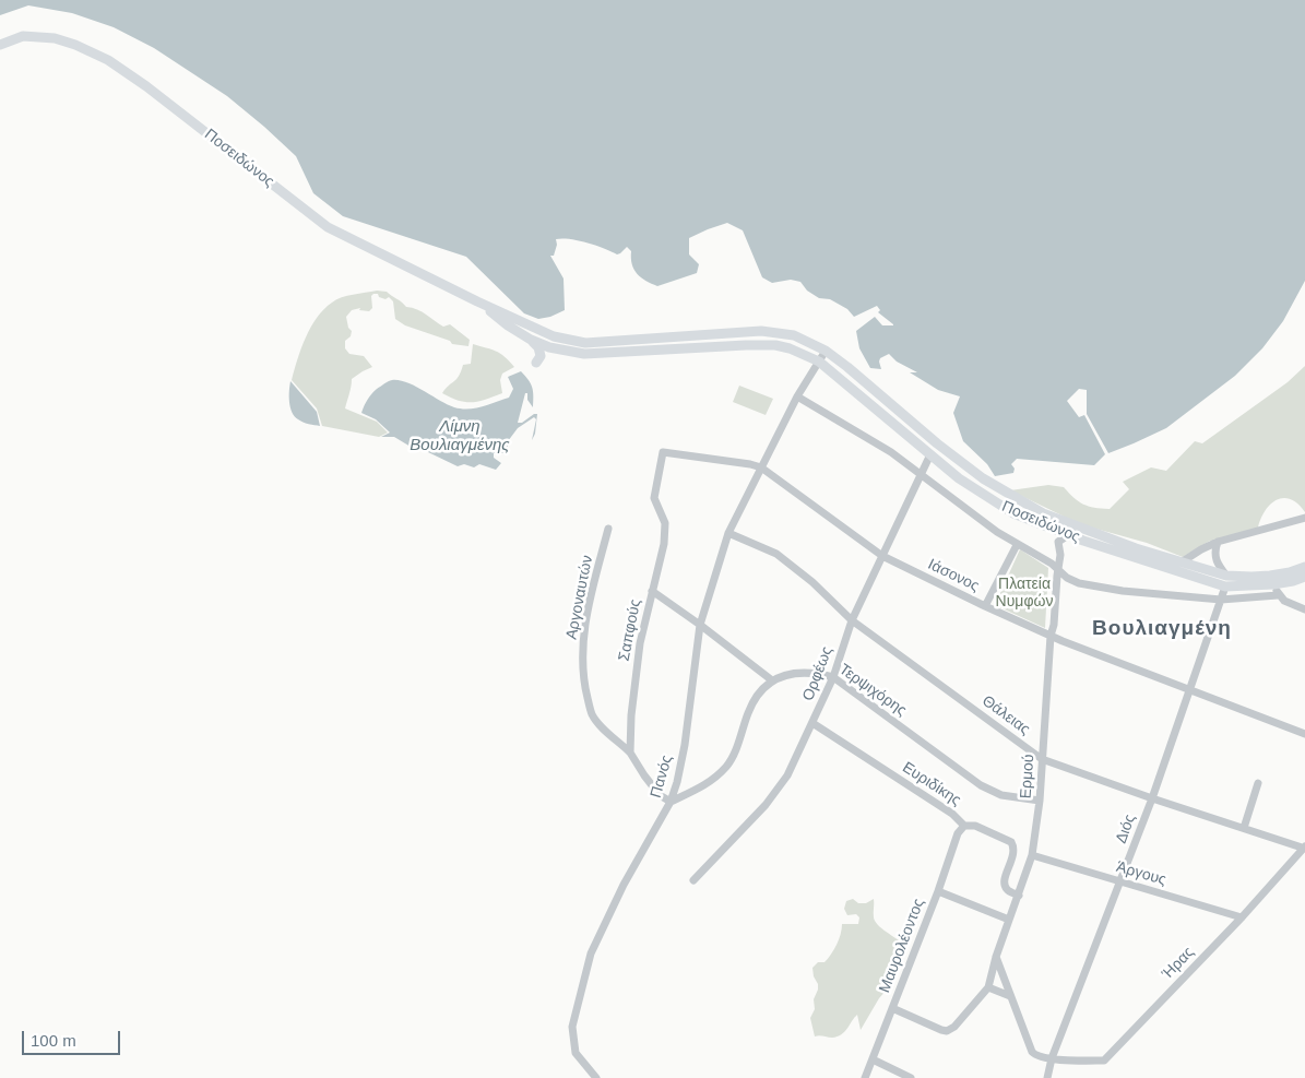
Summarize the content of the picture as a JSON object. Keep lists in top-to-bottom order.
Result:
{
  "streets": {
    "main road": ["Ποσειδώνος"],
    "street": [
      "Ιάσονος",
      "Αργοναυτών",
      "Σαπφούς",
      "Ορφέως",
      "Τερψιχόρης",
      "Θάλειας",
      "Πανός",
      "Ερμού",
      "Ευριδίκης",
      "Διός",
      "Άργους",
      "Μαυρολέοντος",
      "Ήρας"
    ]
  },
  "crossings": [
    ["Ποσειδώνος", "Ορφέως"],
    ["Ποσειδώνος", "Ερμού"],
    ["Ποσειδώνος", "Διός"],
    ["Ιάσονος", "Σαπφούς"],
    ["Ιάσονος", "Ορφέως"],
    ["Ιάσονος", "Πανός"],
    ["Ιάσονος", "Ερμού"],
    ["Ιάσονος", "Διός"],
    ["Αργοναυτών", "Σαπφούς"],
    ["Σαπφούς", "Πανός"],
    ["Ορφέως", "Τερψιχόρης"],
    ["Ορφέως", "Θάλειας"],
    ["Ορφέως", "Ευριδίκης"],
    ["Τερψιχόρης", "Ερμού"],
    ["Θάλειας", "Πανός"],
    ["Θάλειας", "Ερμού"],
    ["Θάλειας", "Διός"],
    ["Θάλειας", "Ήρας"],
    ["Ερμού", "Ευριδίκης"],
    ["Ερμού", "Άργους"],
    ["Ευριδίκης", "Μαυρολέοντος"],
    ["Διός", "Άργους"],
    ["Διός", "Ήρας"],
    ["Άργους", "Ήρας"]
  ],
  "districts": ["Βουλιαγμένη"],
  "water": ["Λίμνη Βουλιαγμένης"],
  "parks": ["Πλατεία Νυμφών"],
  "scale_bar": "100 m"
}
